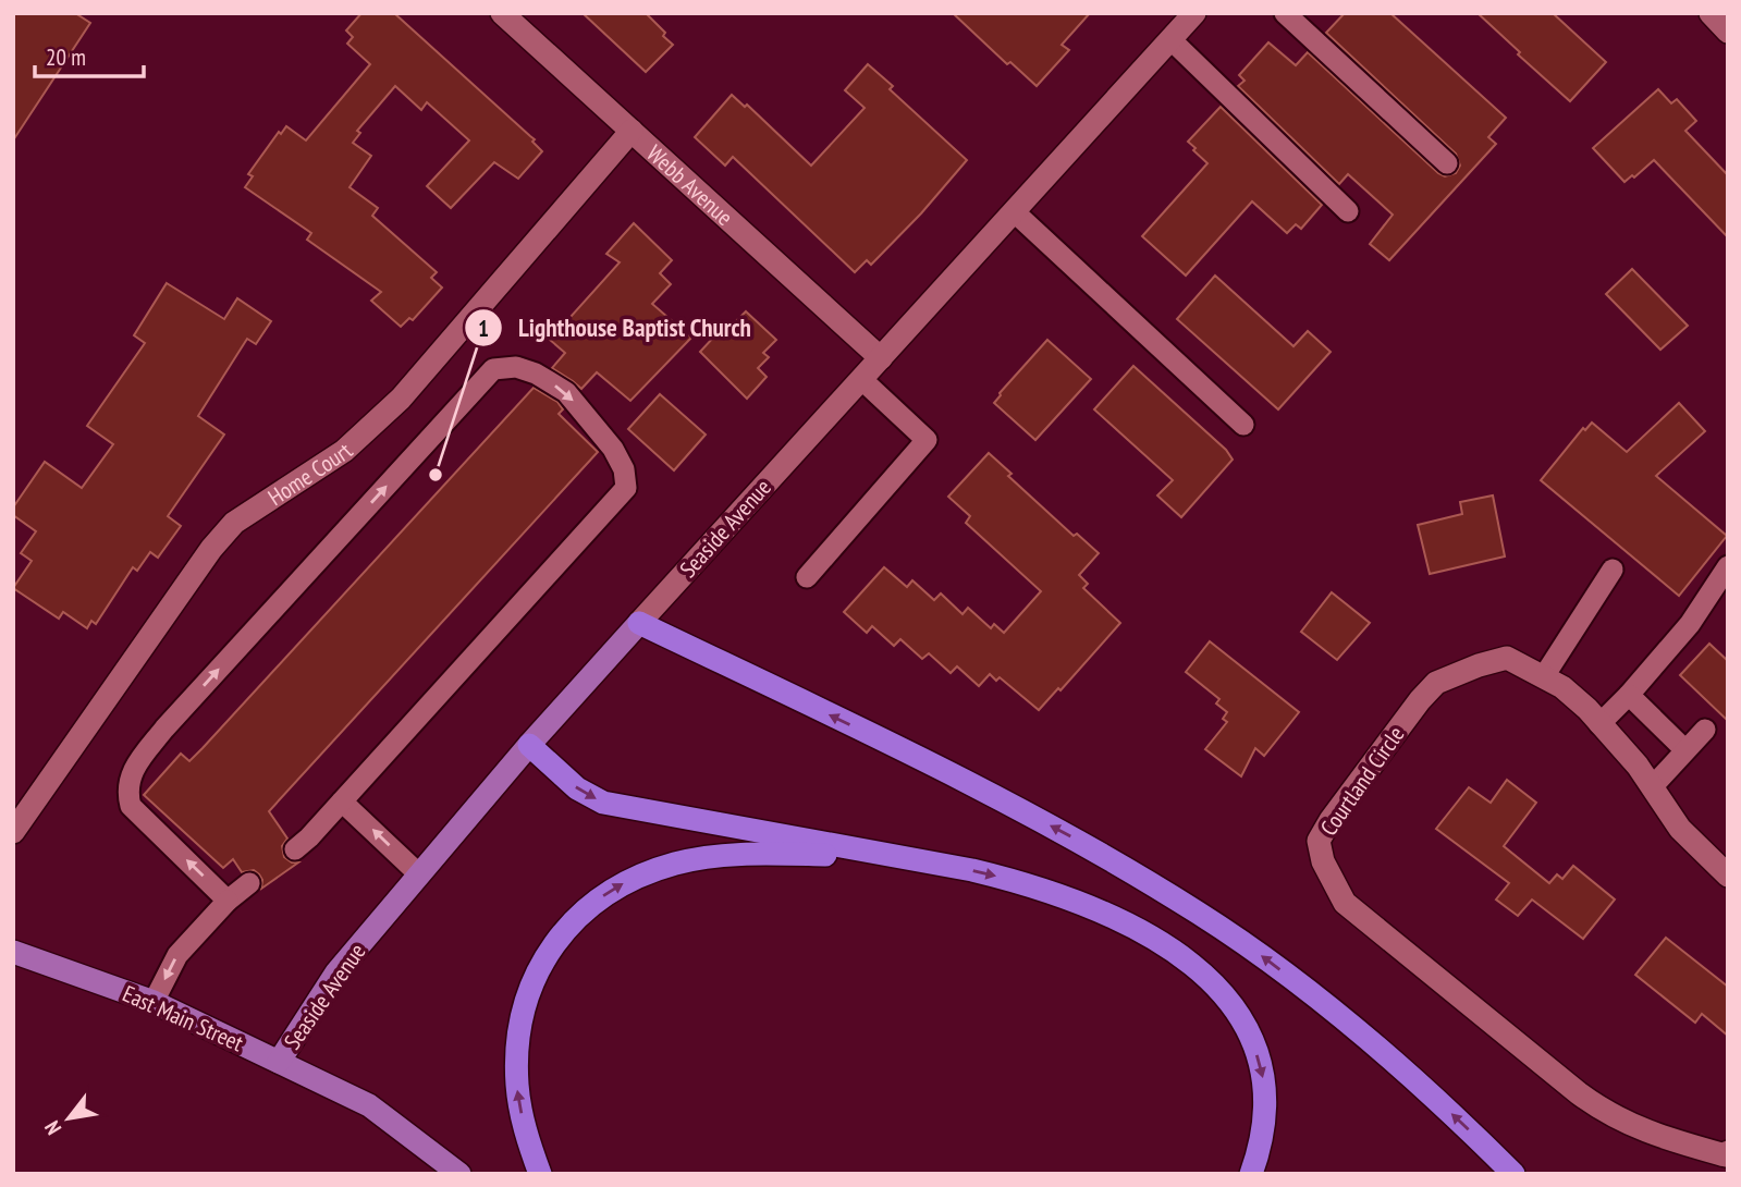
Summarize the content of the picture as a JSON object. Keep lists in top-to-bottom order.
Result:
{
  "streets": {
    "main road": ["Seaside Avenue", "East Main Street"],
    "street": ["Webb Avenue", "Home Court", "Courtland Circle"]
  },
  "crossings": [
    ["Webb Avenue", "Home Court"],
    ["Webb Avenue", "Seaside Avenue"],
    ["Seaside Avenue", "East Main Street"]
  ],
  "places": ["Lighthouse Baptist Church"],
  "scale_bar": "20 m",
  "north": "bottom left"
}
